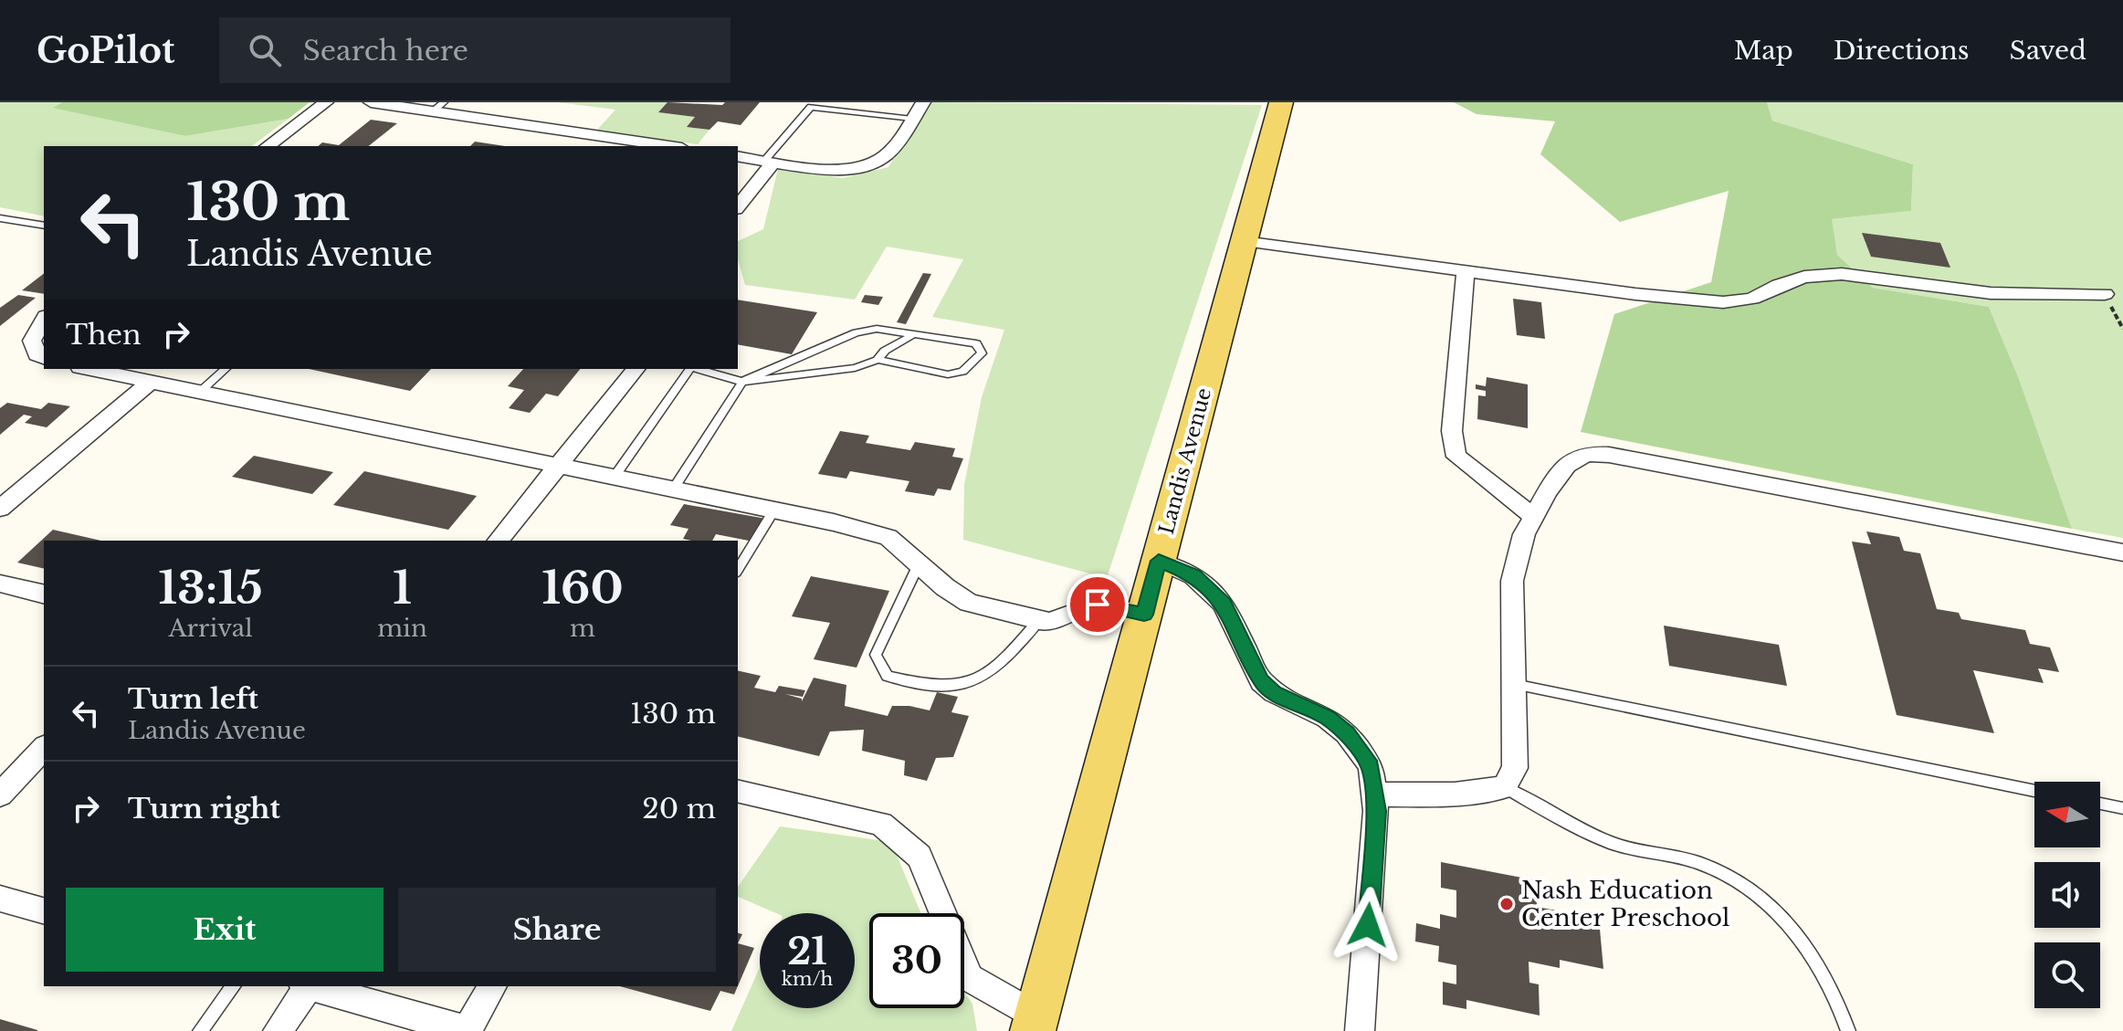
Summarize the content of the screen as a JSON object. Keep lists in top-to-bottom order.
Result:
{
  "streets": {
    "main road": ["Landis Avenue"]
  },
  "places": ["Nash Education Center Preschool"],
  "north": "left",
  "page": {
    "header": "GoPilot",
    "search": "Search here",
    "nav": ["Map", "Directions", "Saved"],
    "turn": ["130 m", "Landis Avenue"],
    "then": "Then",
    "eta": [
      "13:15",
      "Arrival",
      "1",
      "min",
      "160",
      "m"
    ],
    "list": [
      {
        "name": "Turn left",
        "note": "Landis Avenue",
        "value": "130 m"
      },
      {
        "name": "Turn right",
        "value": "20 m"
      }
    ],
    "buttons": ["Exit", "Share"],
    "speed": "21 km/h",
    "limit": "30"
  }
}
